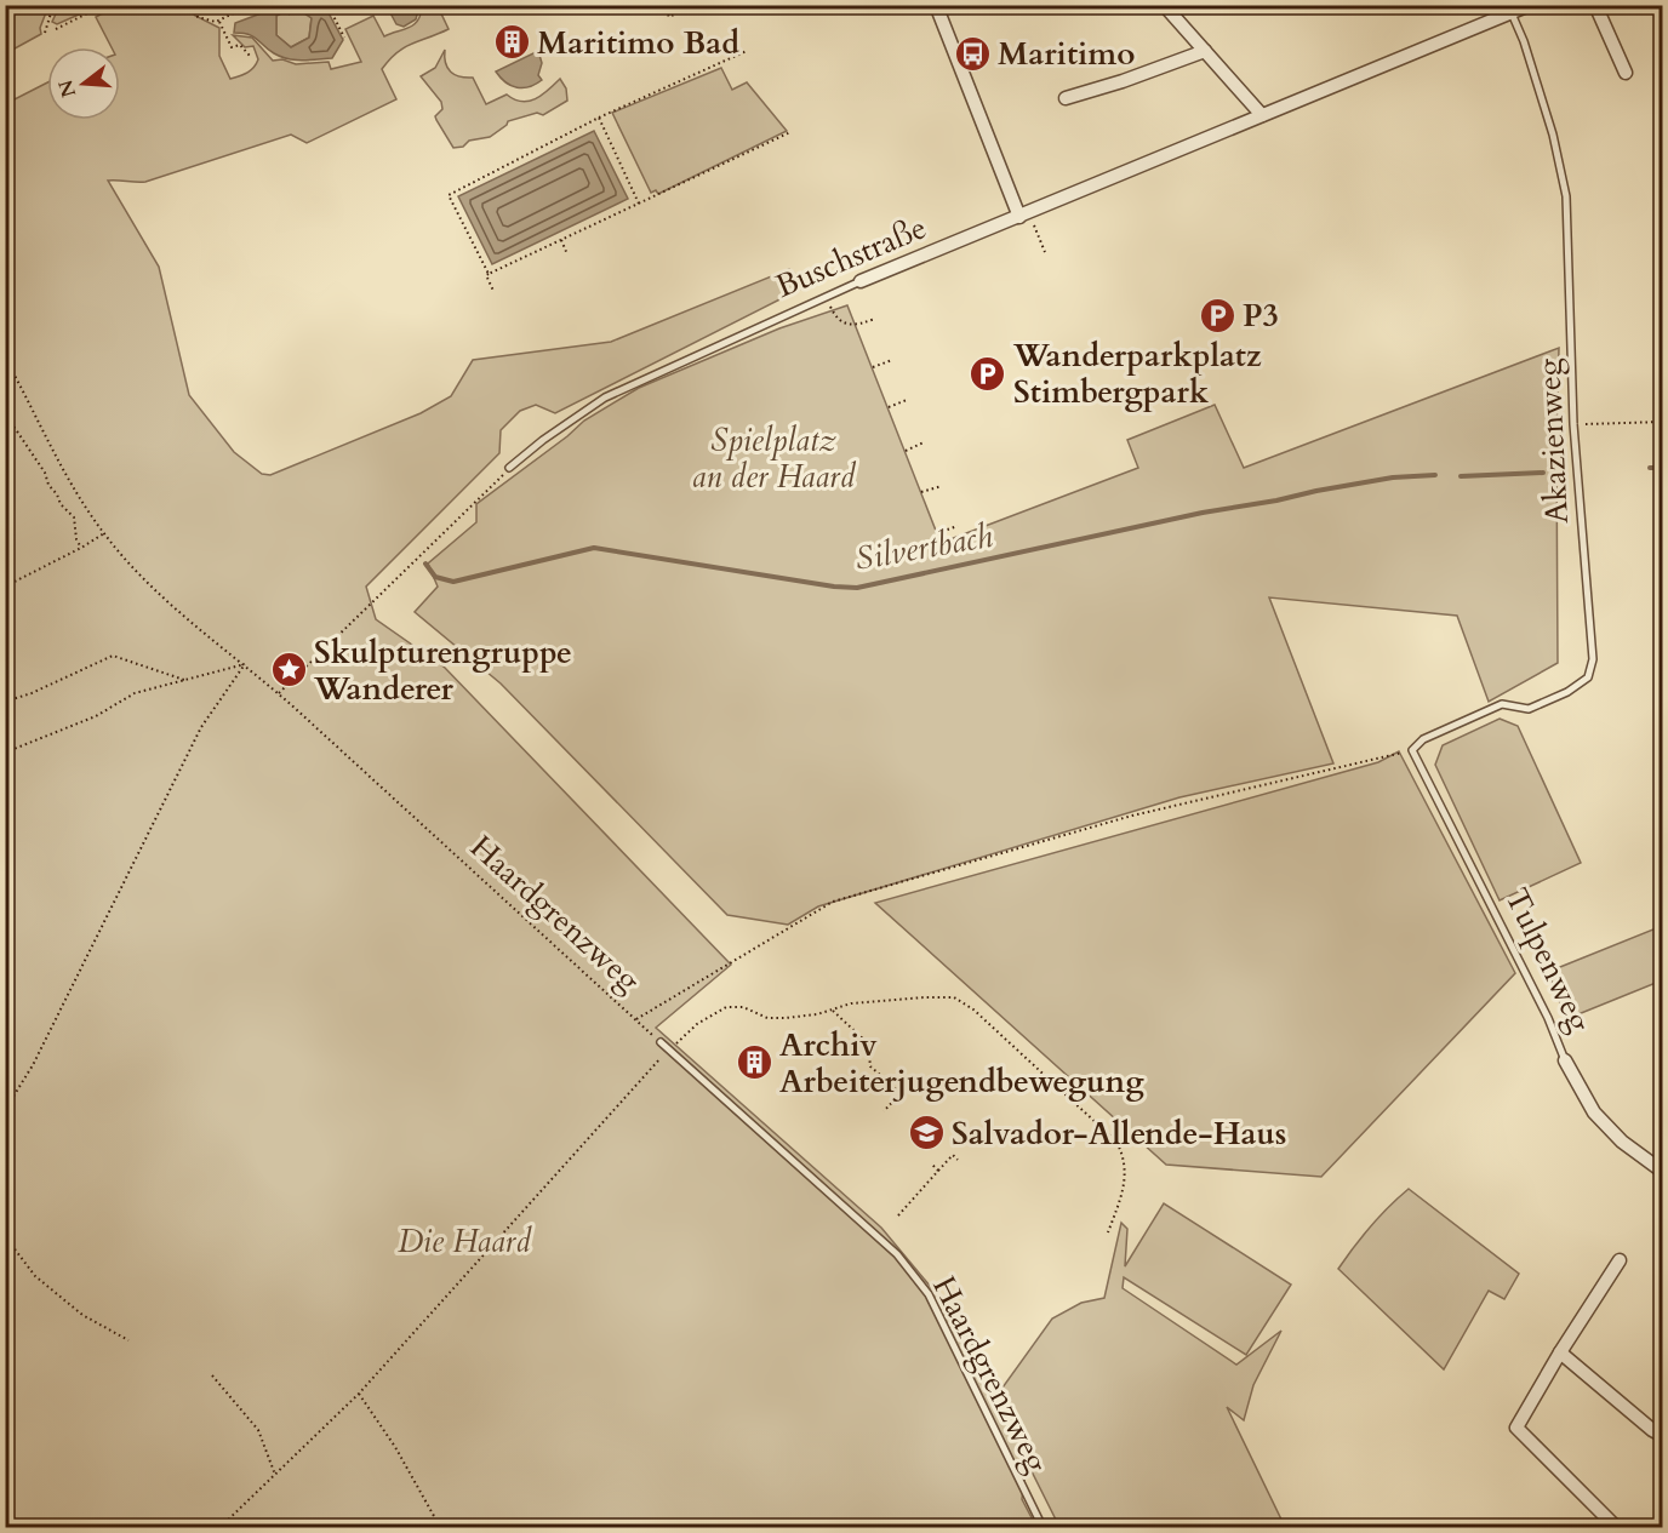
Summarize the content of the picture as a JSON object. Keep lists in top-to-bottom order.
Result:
{
  "streets": {
    "street": ["Buschstraße", "Tulpenweg"],
    "lane": ["Akazienweg", "Haardgrenzweg"]
  },
  "crossings": [
    ["Buschstraße", "Akazienweg"],
    ["Akazienweg", "Tulpenweg"]
  ],
  "water": ["Silvertbach"],
  "parks": ["Spielplatz an der Haard", "Die Haard"],
  "places": {
    "building": ["Maritimo Bad", "Archiv Arbeiterjugendbewegung"],
    "bus stop": ["Maritimo"],
    "parking": ["P3", "Wanderparkplatz Stimbergpark"],
    "place": ["Skulpturengruppe Wanderer"],
    "school or university": ["Salvador-Allende-Haus"]
  },
  "north": "left"
}
